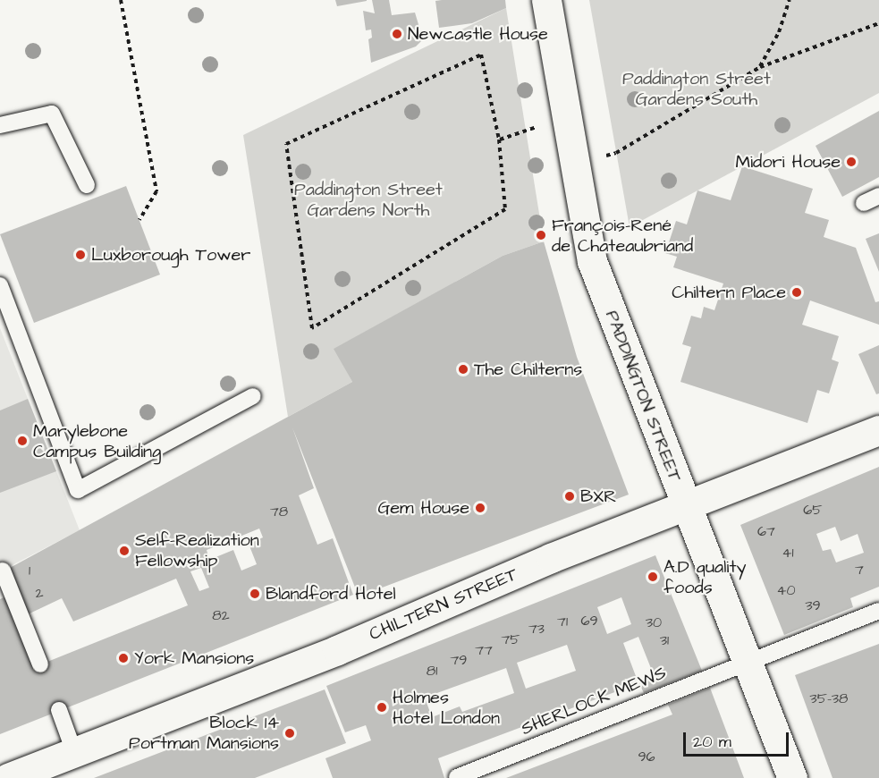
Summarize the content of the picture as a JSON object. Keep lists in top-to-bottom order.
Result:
{
  "streets": {
    "street": ["PADDINGTON STREET", "CHILTERN STREET"],
    "lane": ["SHERLOCK MEWS"]
  },
  "crossings": [
    ["PADDINGTON STREET", "CHILTERN STREET"],
    ["PADDINGTON STREET", "SHERLOCK MEWS"]
  ],
  "parks": ["Paddington Street Gardens South", "Paddington Street Gardens North"],
  "places": [
    "Newcastle House",
    "Midori House",
    "François-René de Chateaubriand",
    "Luxborough Tower",
    "Chiltern Place",
    "The Chilterns",
    "Marylebone Campus Building",
    "BXR",
    "Gem House",
    "Self-Realization Fellowship",
    "A.D quality foods",
    "Blandford Hotel",
    "York Mansions",
    "Holmes Hotel London",
    "Block 14 Portman Mansions"
  ],
  "house_numbers": [
    "65",
    "78",
    "67",
    "41",
    "7",
    "1",
    "40",
    "2",
    "39",
    "82",
    "69",
    "71",
    "30",
    "73",
    "75",
    "31",
    "77",
    "79",
    "81",
    "35-38",
    "96"
  ],
  "scale_bar": "20 m"
}
